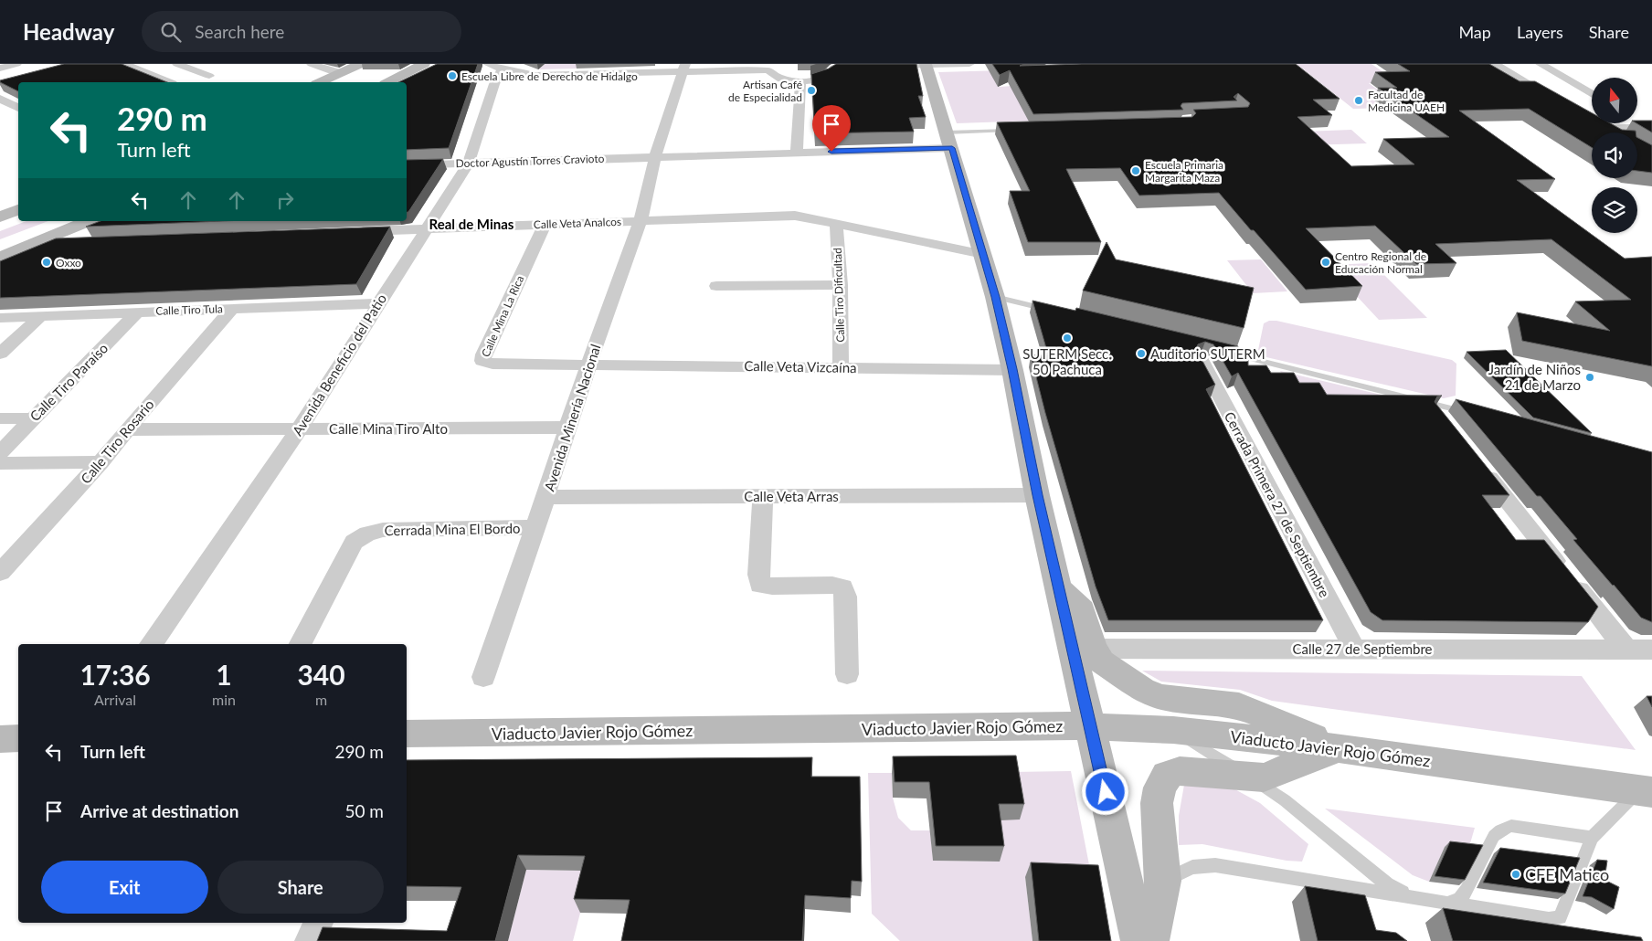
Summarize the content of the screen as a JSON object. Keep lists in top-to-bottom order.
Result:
{
  "streets": {
    "main road": ["Viaducto Javier Rojo Gómez"],
    "street": [
      "Doctor Agustín Torres Cravioto",
      "Calle Veta Analcos",
      "Calle Tiro Dificultad",
      "Calle Tiro Tula",
      "Calle Mina La Rica",
      "Avenida Beneficio del Patio",
      "Calle Veta Vizcaína",
      "Calle Tiro Paraíso",
      "Avenida Minería Nacional",
      "Calle Mina Tiro Alto",
      "Calle Tiro Rosario",
      "Calle Veta Arras",
      "Cerrada Primera 27 de Septiembre",
      "Cerrada Mina El Bordo",
      "Calle 27 de Septiembre"
    ]
  },
  "crossings": [
    ["Doctor Agustín Torres Cravioto", "Avenida Beneficio del Patio"],
    ["Doctor Agustín Torres Cravioto", "Avenida Minería Nacional"],
    ["Calle Veta Analcos", "Calle Tiro Dificultad"],
    ["Calle Veta Analcos", "Calle Mina La Rica"],
    ["Calle Veta Analcos", "Avenida Beneficio del Patio"],
    ["Calle Veta Analcos", "Avenida Minería Nacional"],
    ["Calle Tiro Dificultad", "Calle Veta Vizcaína"],
    ["Calle Tiro Tula", "Avenida Beneficio del Patio"],
    ["Calle Tiro Tula", "Calle Tiro Paraíso"],
    ["Calle Tiro Tula", "Calle Tiro Rosario"],
    ["Calle Mina La Rica", "Calle Veta Vizcaína"],
    ["Calle Mina La Rica", "Avenida Minería Nacional"],
    ["Avenida Beneficio del Patio", "Calle Mina Tiro Alto"],
    ["Calle Veta Vizcaína", "Avenida Minería Nacional"],
    ["Avenida Minería Nacional", "Calle Mina Tiro Alto"],
    ["Avenida Minería Nacional", "Calle Veta Arras"],
    ["Avenida Minería Nacional", "Cerrada Mina El Bordo"],
    ["Calle Mina Tiro Alto", "Calle Tiro Rosario"],
    ["Cerrada Primera 27 de Septiembre", "Calle 27 de Septiembre"]
  ],
  "districts": ["Real de Minas"],
  "places": [
    "Escuela Libre de Derecho de Hidalgo",
    "Artisan Café de Especialidad",
    "Facultad de Medicina UAEH",
    "Escuela Primaria Margarita Maza",
    "Oxxo",
    "Centro Regional de Educación Normal",
    "SUTERM Secc. 50 Pachuca",
    "Auditorio SUTERM",
    "Jardín de Niños 21 de Marzo",
    "CFE Matico"
  ],
  "north": "top",
  "page": {
    "header": "Headway",
    "search": "Search here",
    "nav": ["Map", "Layers", "Share"],
    "turn": ["290 m", "Turn left"],
    "eta": [
      "17:36",
      "Arrival",
      "1",
      "min",
      "340",
      "m"
    ],
    "list": [
      {
        "name": "Turn left",
        "value": "290 m"
      },
      {
        "name": "Arrive at destination",
        "value": "50 m"
      }
    ],
    "buttons": ["Exit", "Share"]
  }
}
